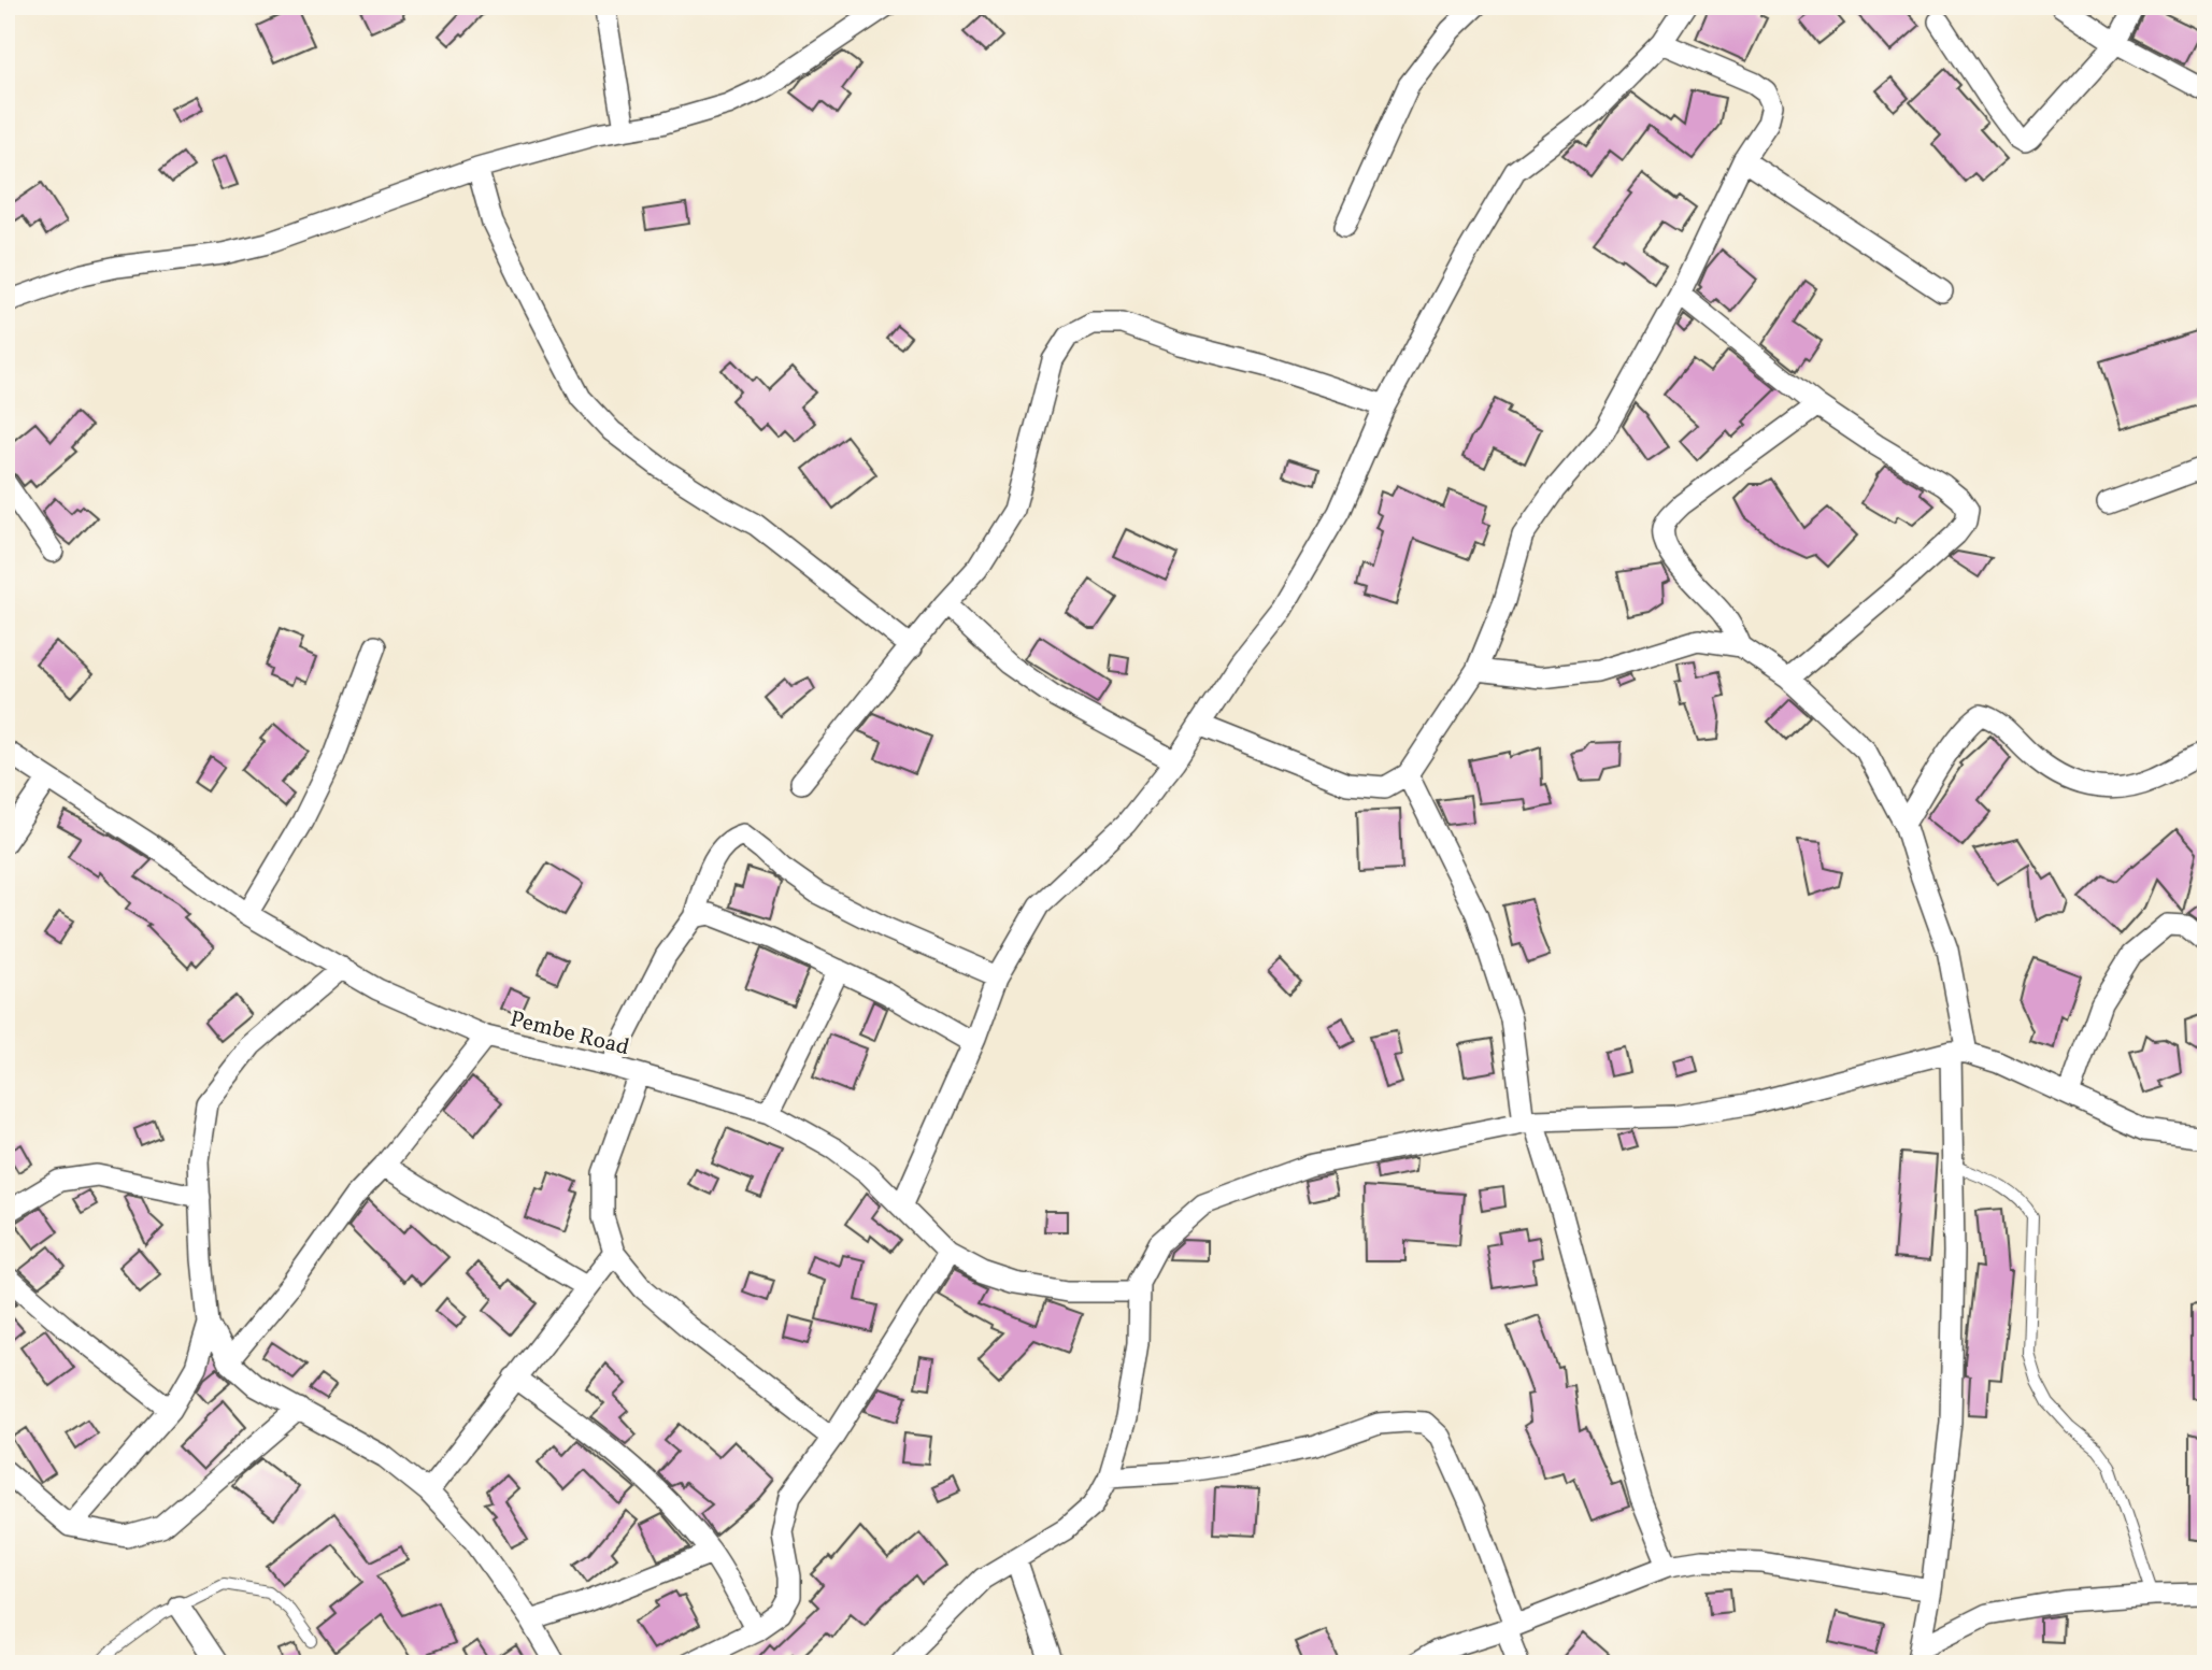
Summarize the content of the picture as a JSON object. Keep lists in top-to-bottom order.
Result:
{
  "streets": {
    "street": ["Pembe Road"]
  }
}
